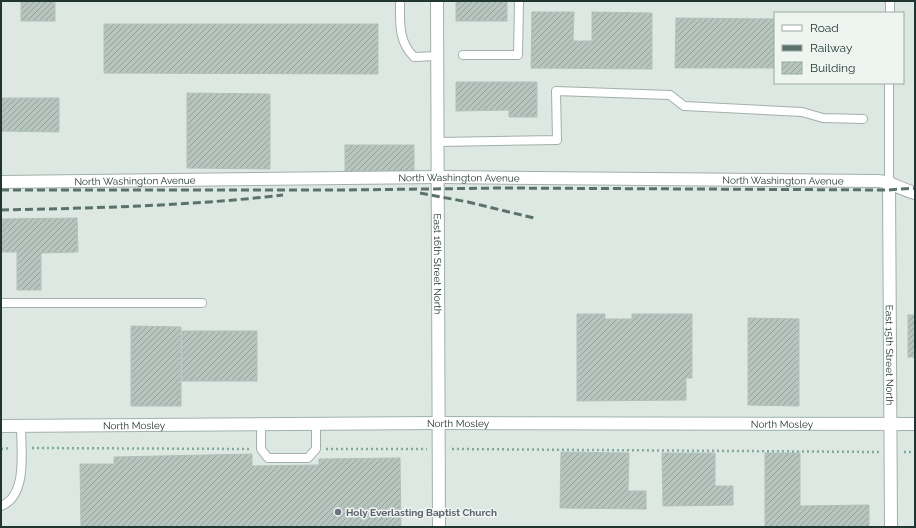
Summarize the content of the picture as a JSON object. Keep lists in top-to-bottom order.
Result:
{
  "streets": {
    "street": [
      "North Washington Avenue",
      "East 16th Street North",
      "East 15th Street North",
      "North Mosley"
    ]
  },
  "crossings": [
    ["North Washington Avenue", "East 16th Street North"],
    ["North Washington Avenue", "East 15th Street North"],
    ["East 16th Street North", "North Mosley"],
    ["East 15th Street North", "North Mosley"]
  ],
  "places": ["Holy Everlasting Baptist Church"],
  "legend": ["Road", "Railway", "Building"]
}
